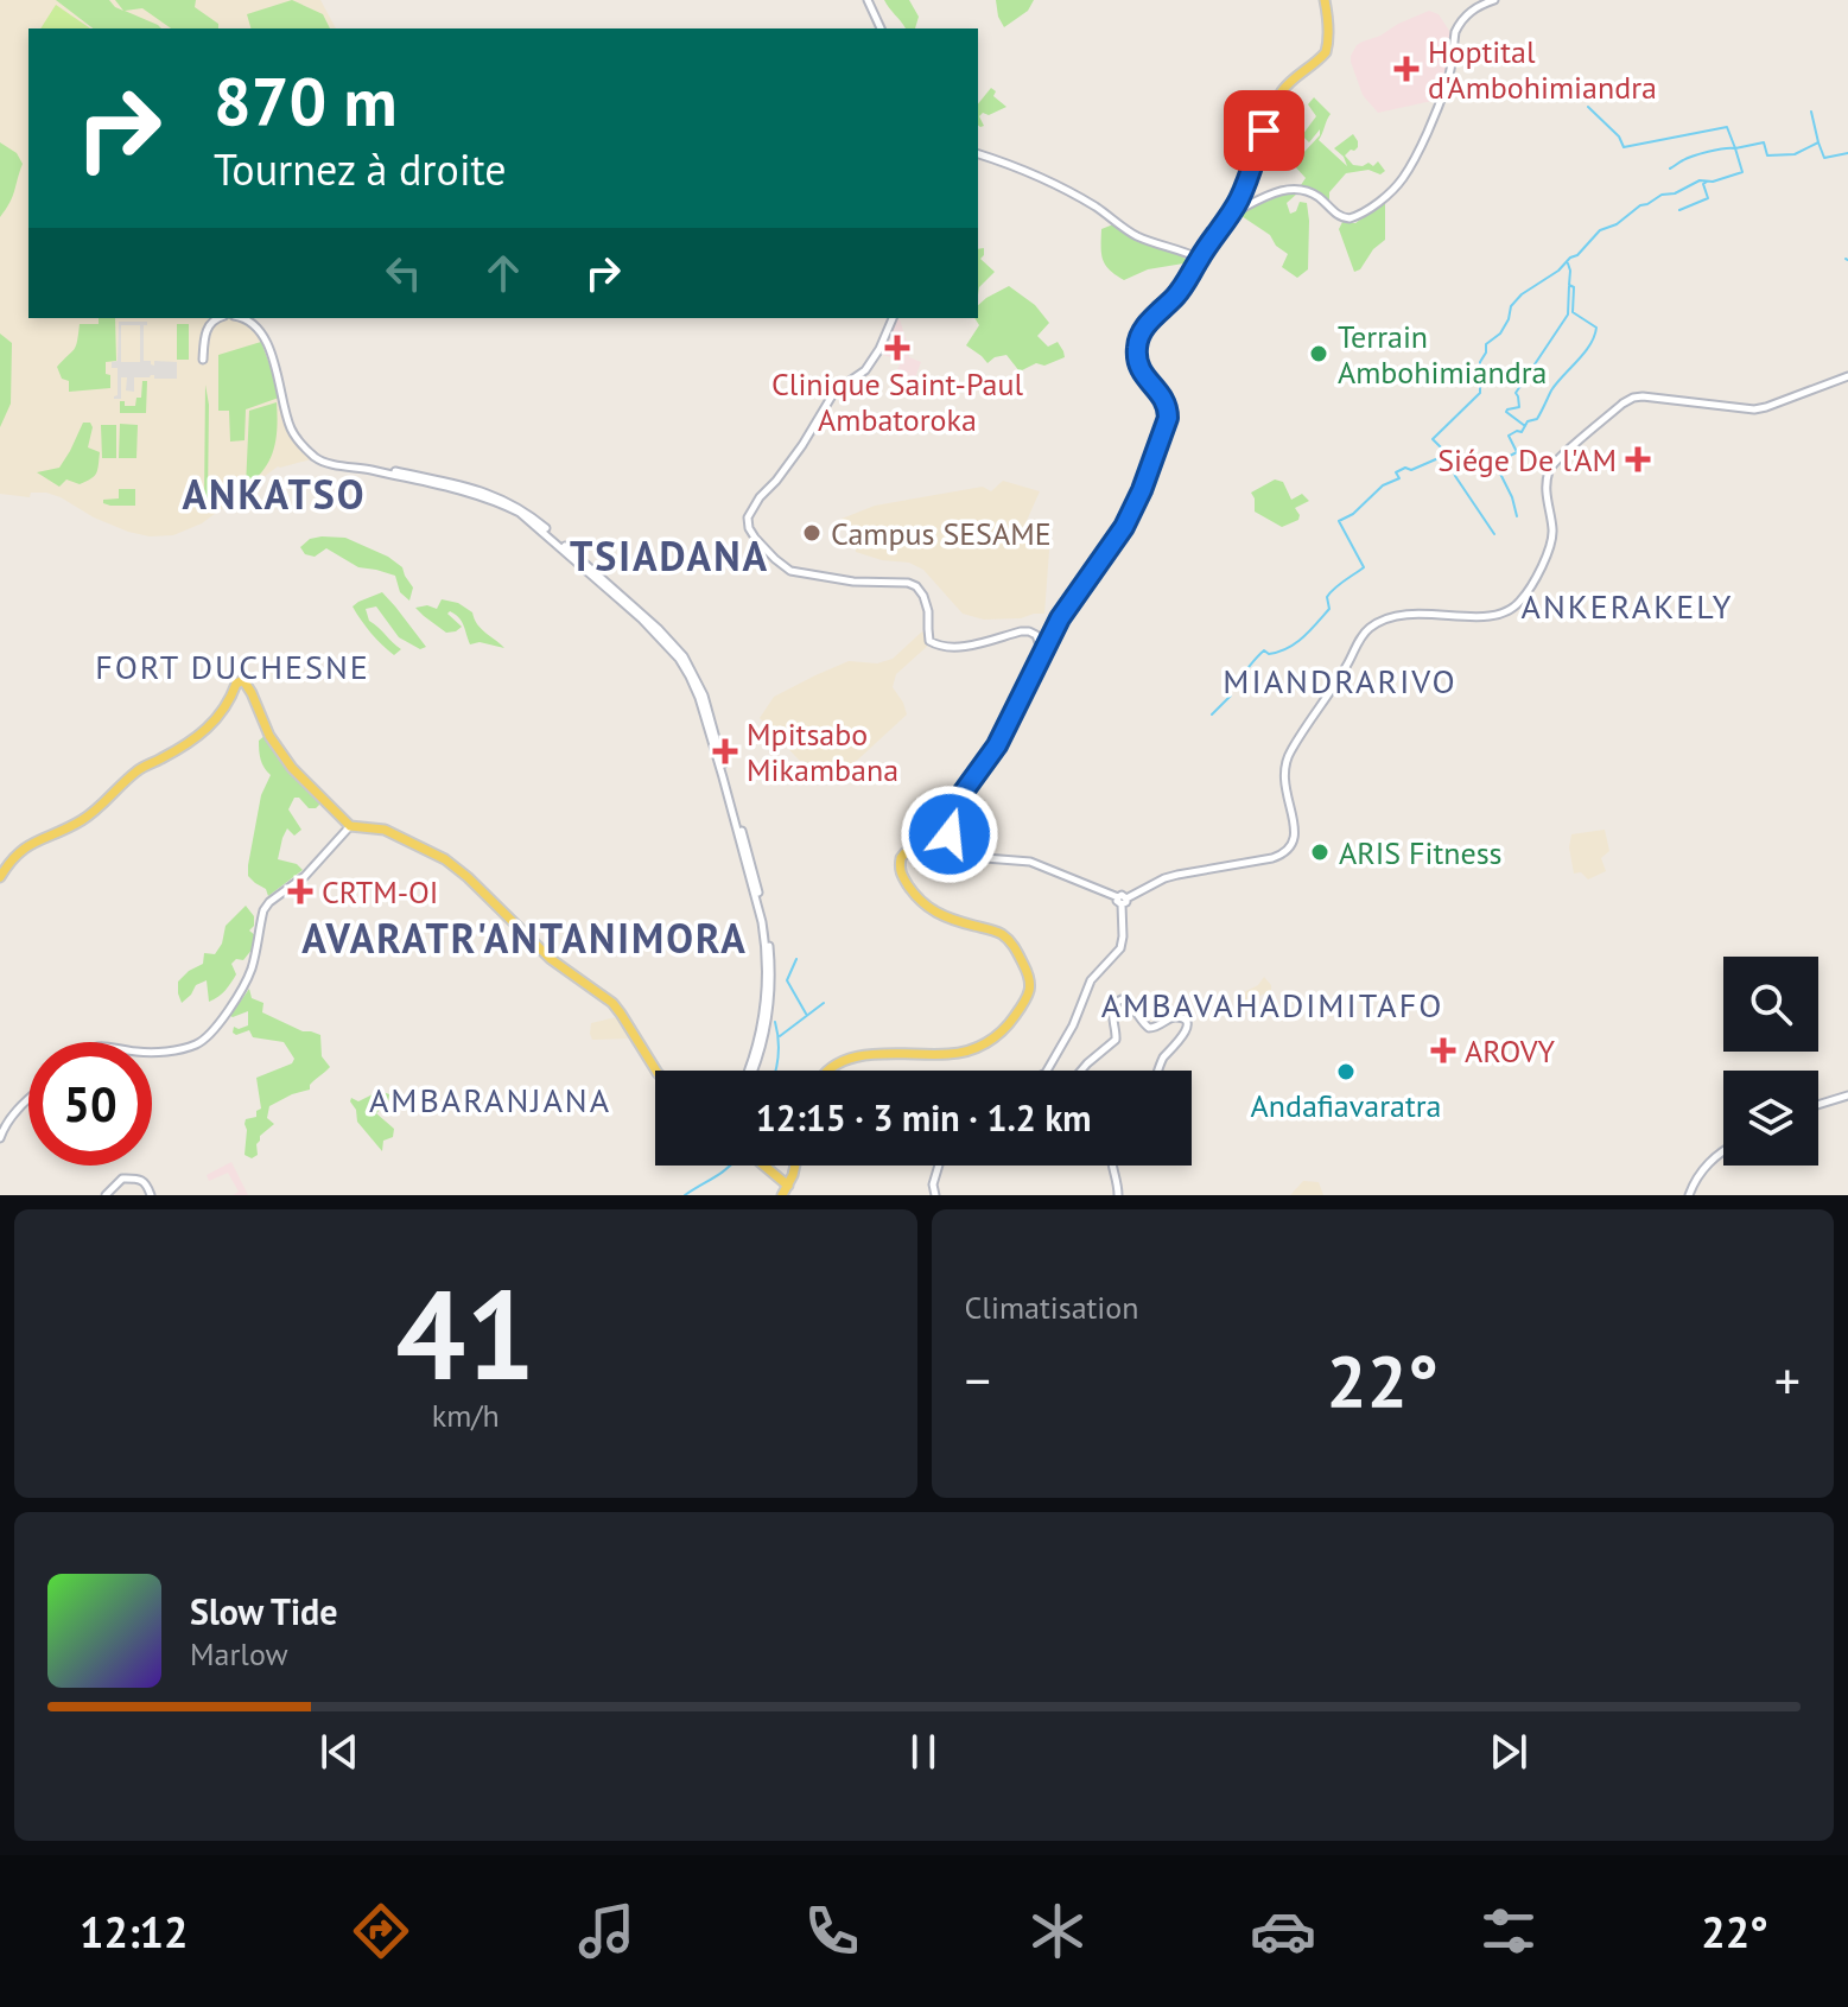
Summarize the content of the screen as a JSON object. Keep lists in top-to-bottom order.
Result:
{
  "districts": [
    "ANKATSO",
    "TSIADANA",
    "ANKERAKELY",
    "FORT DUCHESNE",
    "MIANDRARIVO",
    "AVARATR'ANTANIMORA",
    "AMBAVAHADIMITAFO",
    "AMBARANJANA"
  ],
  "places": {
    "health": [
      "Hoptital d'Ambohimiandra",
      "Clinique Saint-Paul Ambatoroka",
      "Siége De l'AM",
      "Mpitsabo Mikambana",
      "CRTM-OI",
      "AROVY"
    ],
    "other": [
      "Terrain Ambohimiandra",
      "Campus SESAME",
      "ARIS Fitness",
      "Andafiavaratra"
    ]
  },
  "page": {
    "turn": ["870 m", "Tournez à droite"],
    "limit": "50",
    "trip": "12:15 · 3 min · 1.2 km",
    "tile": [
      ["41", "km/h"],
      "Climatisation"
    ],
    "heat": ["−", "22°", "+"],
    "song": ["Slow Tide", "Marlow"],
    "tabs": ["12:12", "22°"]
  }
}
